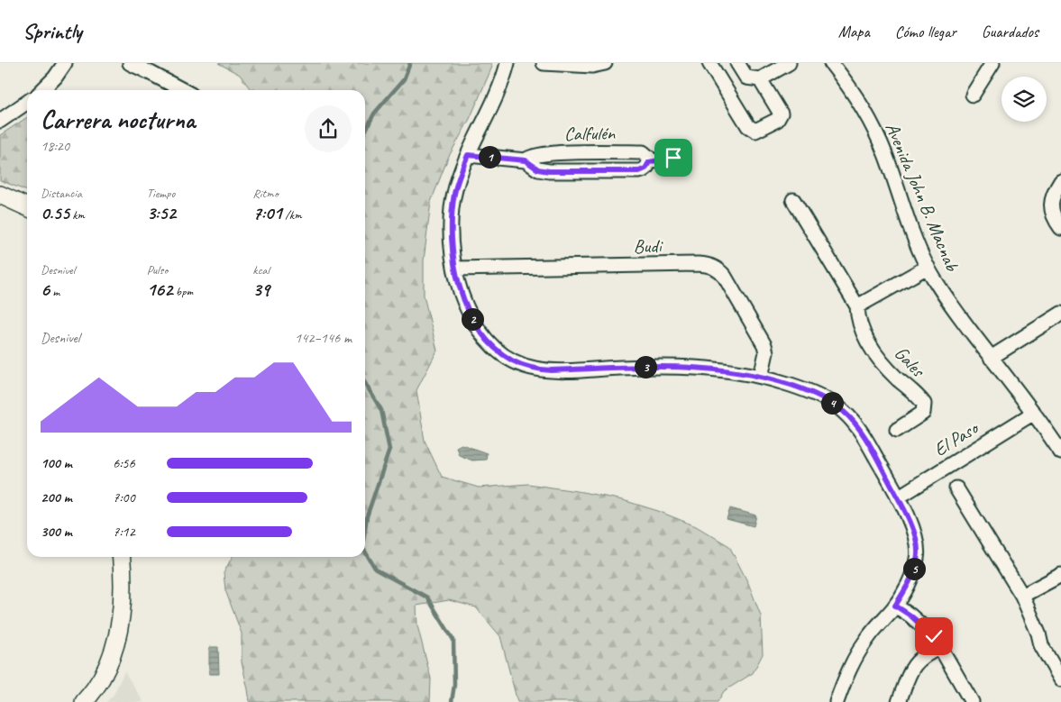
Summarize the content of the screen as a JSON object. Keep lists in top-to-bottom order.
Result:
{
  "streets": {
    "street": [
      "Calfulén",
      "Avenida John B. Macnab",
      "Budi",
      "Gales",
      "El Paso"
    ]
  },
  "crossings": [
    ["Avenida John B. Macnab", "El Paso"]
  ],
  "page": {
    "header": "Sprintly",
    "nav": ["Mapa", "Cómo llegar", "Guardados"],
    "heading": ["Carrera nocturna", "18:20"],
    "pins": [
      "1",
      "2",
      "3",
      "4",
      "5"
    ],
    "stats": [
      ["Distancia", "0.55 km"],
      ["Tiempo", "3:52"],
      ["Ritmo", "7:01 /km"],
      ["Desnivel", "6 m"],
      ["Pulso", "162 bpm"],
      ["kcal", "39"]
    ],
    "chart": ["Desnivel", "142–146 m"],
    "list": [
      {
        "name": "100 m",
        "note": "6:56"
      },
      {
        "name": "200 m",
        "note": "7:00"
      },
      {
        "name": "300 m",
        "note": "7:12"
      }
    ]
  }
}
